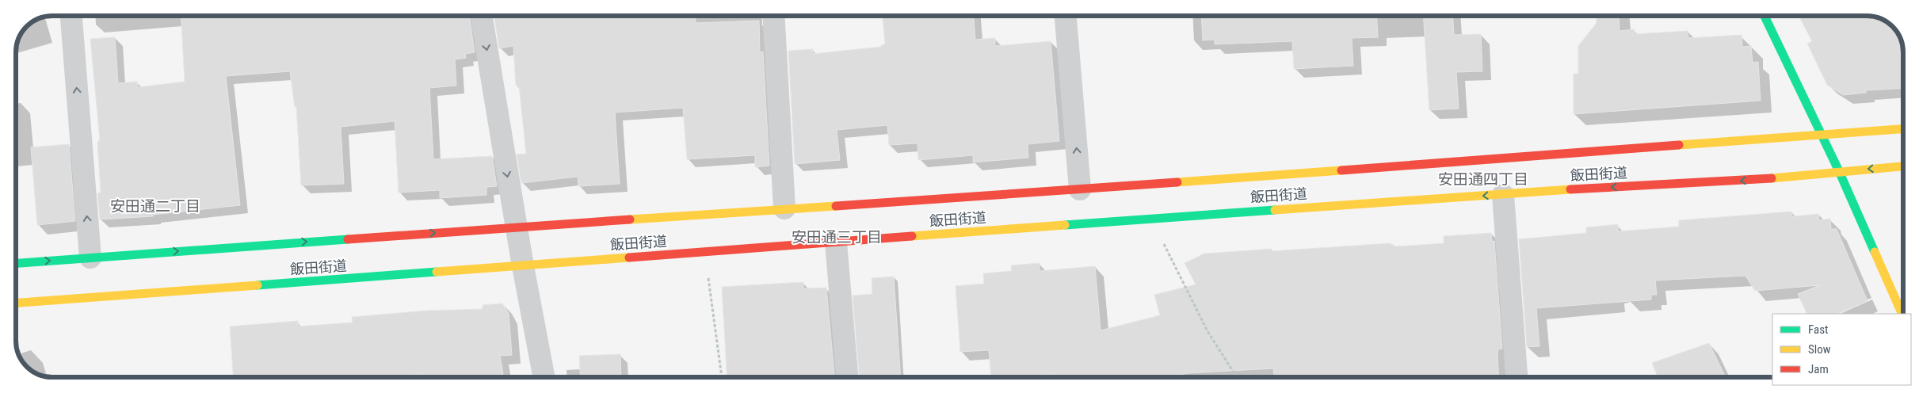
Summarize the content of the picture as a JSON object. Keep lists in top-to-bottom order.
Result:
{
  "streets": {
    "main road": ["飯田街道"]
  },
  "districts": ["安田通四丁目", "安田通二丁目", "安田通三丁目"],
  "legend": ["Fast", "Slow", "Jam"]
}
